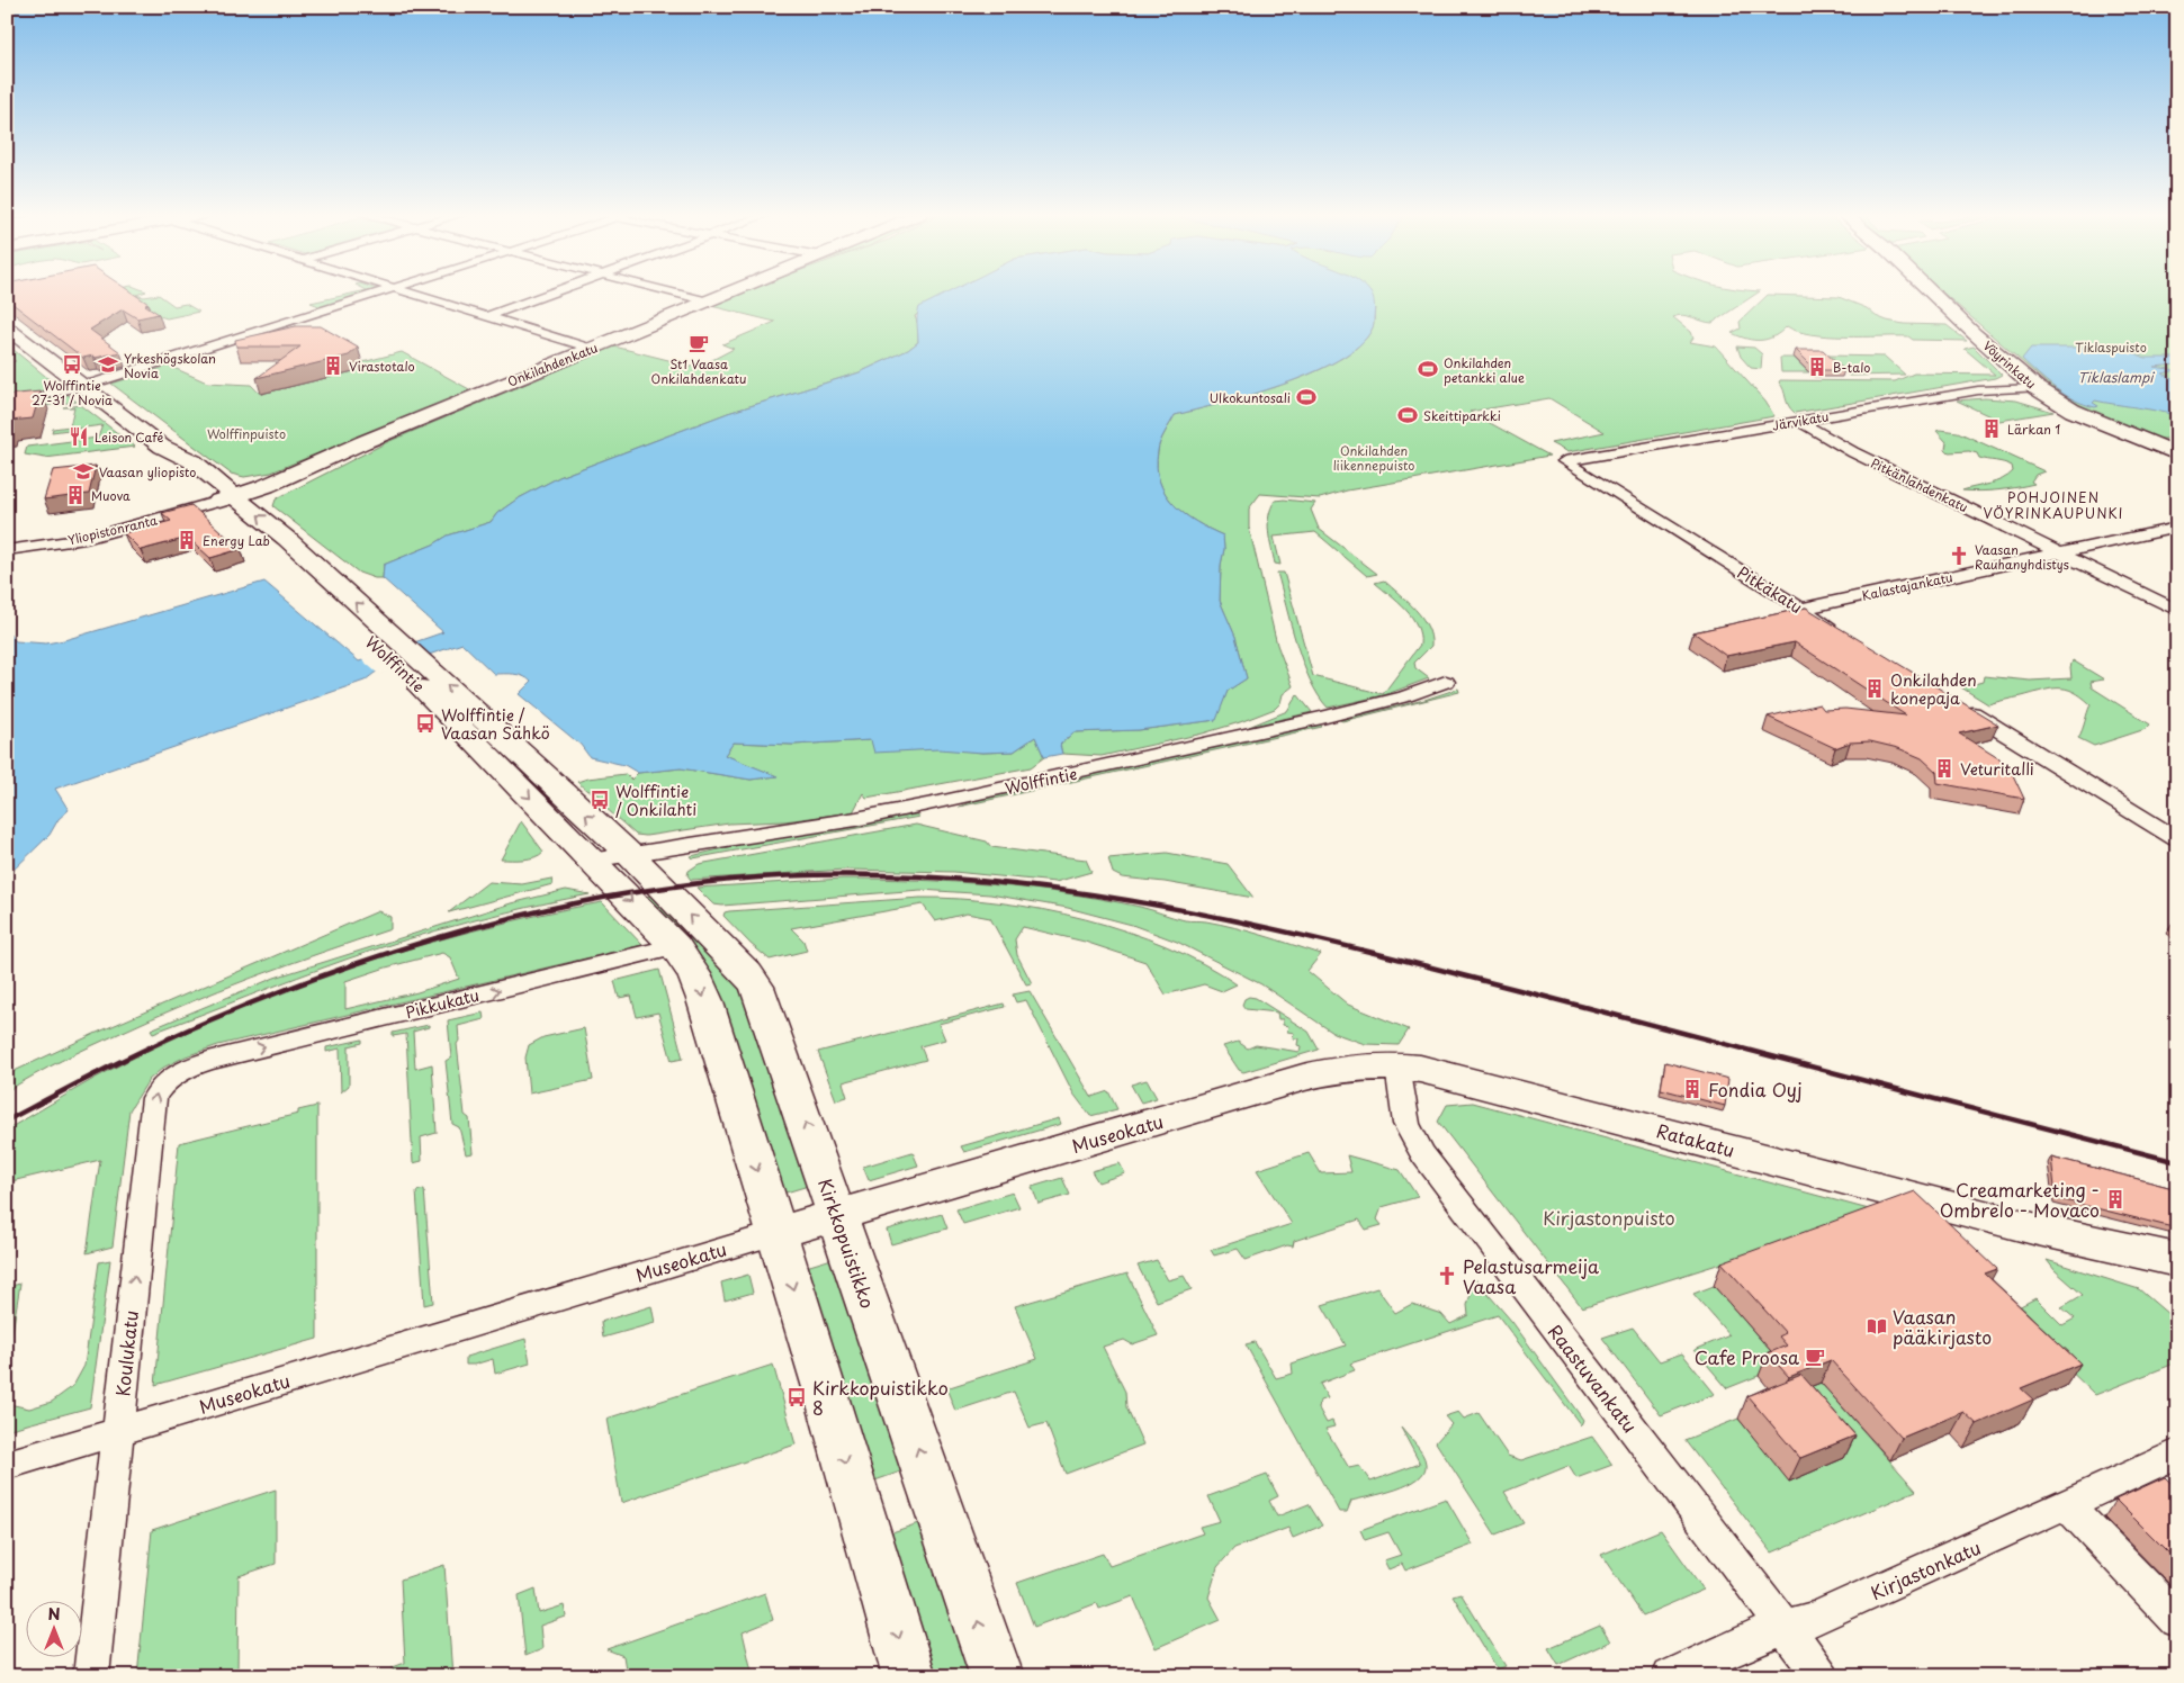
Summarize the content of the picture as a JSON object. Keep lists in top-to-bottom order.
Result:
{
  "streets": {
    "main road": [
      "Onkilahdenkatu",
      "Vöyrinkatu",
      "Wolffintie",
      "Museokatu",
      "Ratakatu",
      "Kirkkopuistikko"
    ],
    "street": [
      "Järvikatu",
      "Pitkänlahdenkatu",
      "Yliopistonranta",
      "Kalastajankatu",
      "Pitkäkatu",
      "Pikkukatu",
      "Koulukatu",
      "Raastuvankatu",
      "Kirjastonkatu"
    ]
  },
  "crossings": [
    ["Onkilahdenkatu", "Yliopistonranta"],
    ["Onkilahdenkatu", "Wolffintie"],
    ["Vöyrinkatu", "Järvikatu"],
    ["Järvikatu", "Pitkäkatu"],
    ["Pitkänlahdenkatu", "Kalastajankatu"],
    ["Yliopistonranta", "Wolffintie"],
    ["Kalastajankatu", "Pitkäkatu"],
    ["Wolffintie", "Kirkkopuistikko"],
    ["Pikkukatu", "Koulukatu"],
    ["Museokatu", "Ratakatu"],
    ["Museokatu", "Kirkkopuistikko"],
    ["Museokatu", "Koulukatu"],
    ["Ratakatu", "Raastuvankatu"],
    ["Raastuvankatu", "Kirjastonkatu"]
  ],
  "one_way": ["Pikkukatu", "Koulukatu"],
  "districts": ["POHJOINEN VÖYRINKAUPUNKI"],
  "water": ["Tiklaslampi"],
  "parks": [
    "Tiklaspuisto",
    "Wolffinpuisto",
    "Onkilahden liikennepuisto",
    "Kirjastonpuisto"
  ],
  "places": {
    "cafe": ["St1 Vaasa Onkilahdenkatu", "Cafe Proosa"],
    "bus stop": [
      "Wolffintie 27-31 / Novia",
      "Wolffintie / Vaasan Sähkö",
      "Wolffintie / Onkilahti",
      "Kirkkopuistikko 8"
    ],
    "school or university": ["Yrkeshögskolan Novia", "Vaasan yliopisto"],
    "building": [
      "Virastotalo",
      "B-talo",
      "Lärkan 1",
      "Muova",
      "Energy Lab",
      "Onkilahden konepaja",
      "Veturitalli",
      "Fondia Oyj",
      "Creamarketing - Ombrelo - Movaco"
    ],
    "sports": ["Onkilahden petankki alue", "Ulkokuntosali", "Skeittiparkki"],
    "restaurant": ["Leison Café"],
    "church": ["Vaasan Rauhanyhdistys", "Pelastusarmeija Vaasa"],
    "library": ["Vaasan pääkirjasto"]
  },
  "north": "top"
}
